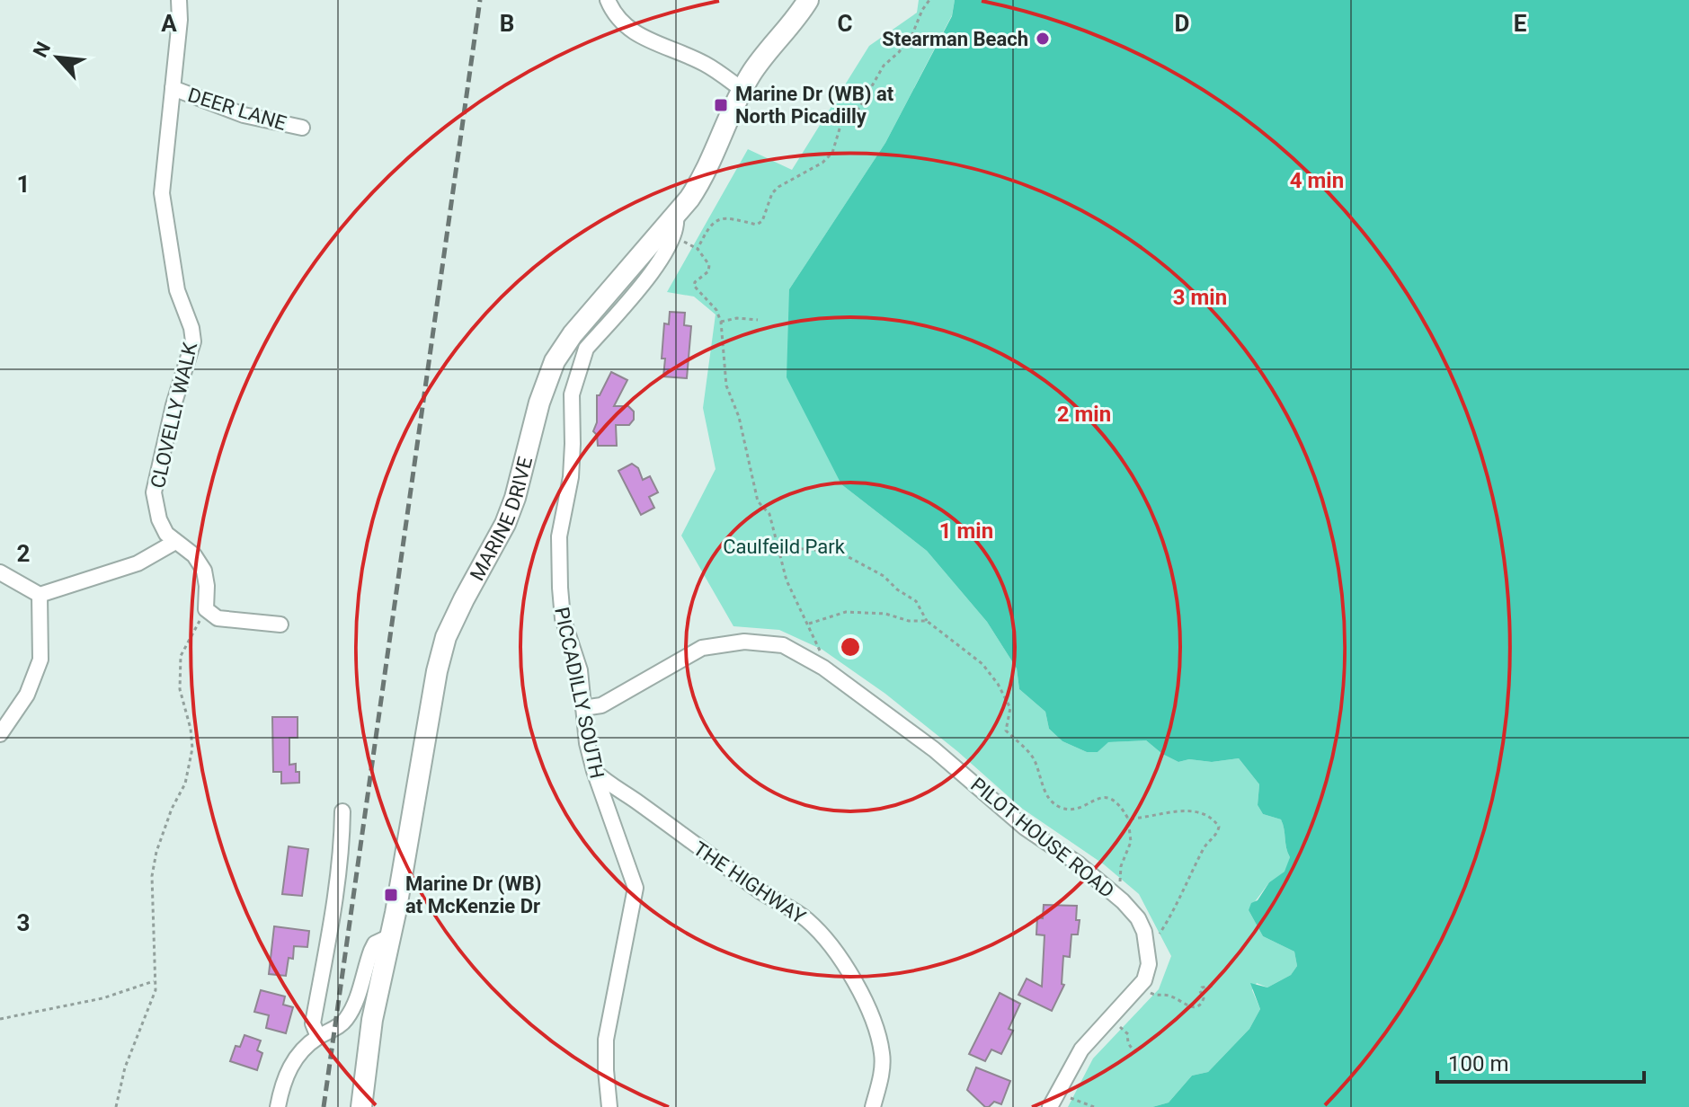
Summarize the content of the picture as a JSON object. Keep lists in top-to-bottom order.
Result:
{
  "streets": {
    "main road": ["MARINE DRIVE"],
    "street": [
      "DEER LANE",
      "CLOVELLY WALK",
      "PICCADILLY SOUTH",
      "PILOT HOUSE ROAD",
      "THE HIGHWAY"
    ]
  },
  "crossings": [
    ["DEER LANE", "CLOVELLY WALK"],
    ["MARINE DRIVE", "PICCADILLY SOUTH"],
    ["PICCADILLY SOUTH", "PILOT HOUSE ROAD"],
    ["PICCADILLY SOUTH", "THE HIGHWAY"]
  ],
  "parks": ["Caulfeild Park"],
  "places": {
    "other": ["Stearman Beach"],
    "transit": ["Marine Dr (WB) at North Picadilly", "Marine Dr (WB) at McKenzie Dr"]
  },
  "scale_bar": "100 m",
  "north": "top left",
  "grid": {
    "columns": [
      "A",
      "B",
      "C",
      "D",
      "E"
    ],
    "rows": ["1", "2", "3"]
  },
  "rings": [
    "4 min",
    "3 min",
    "2 min",
    "1 min"
  ]
}
